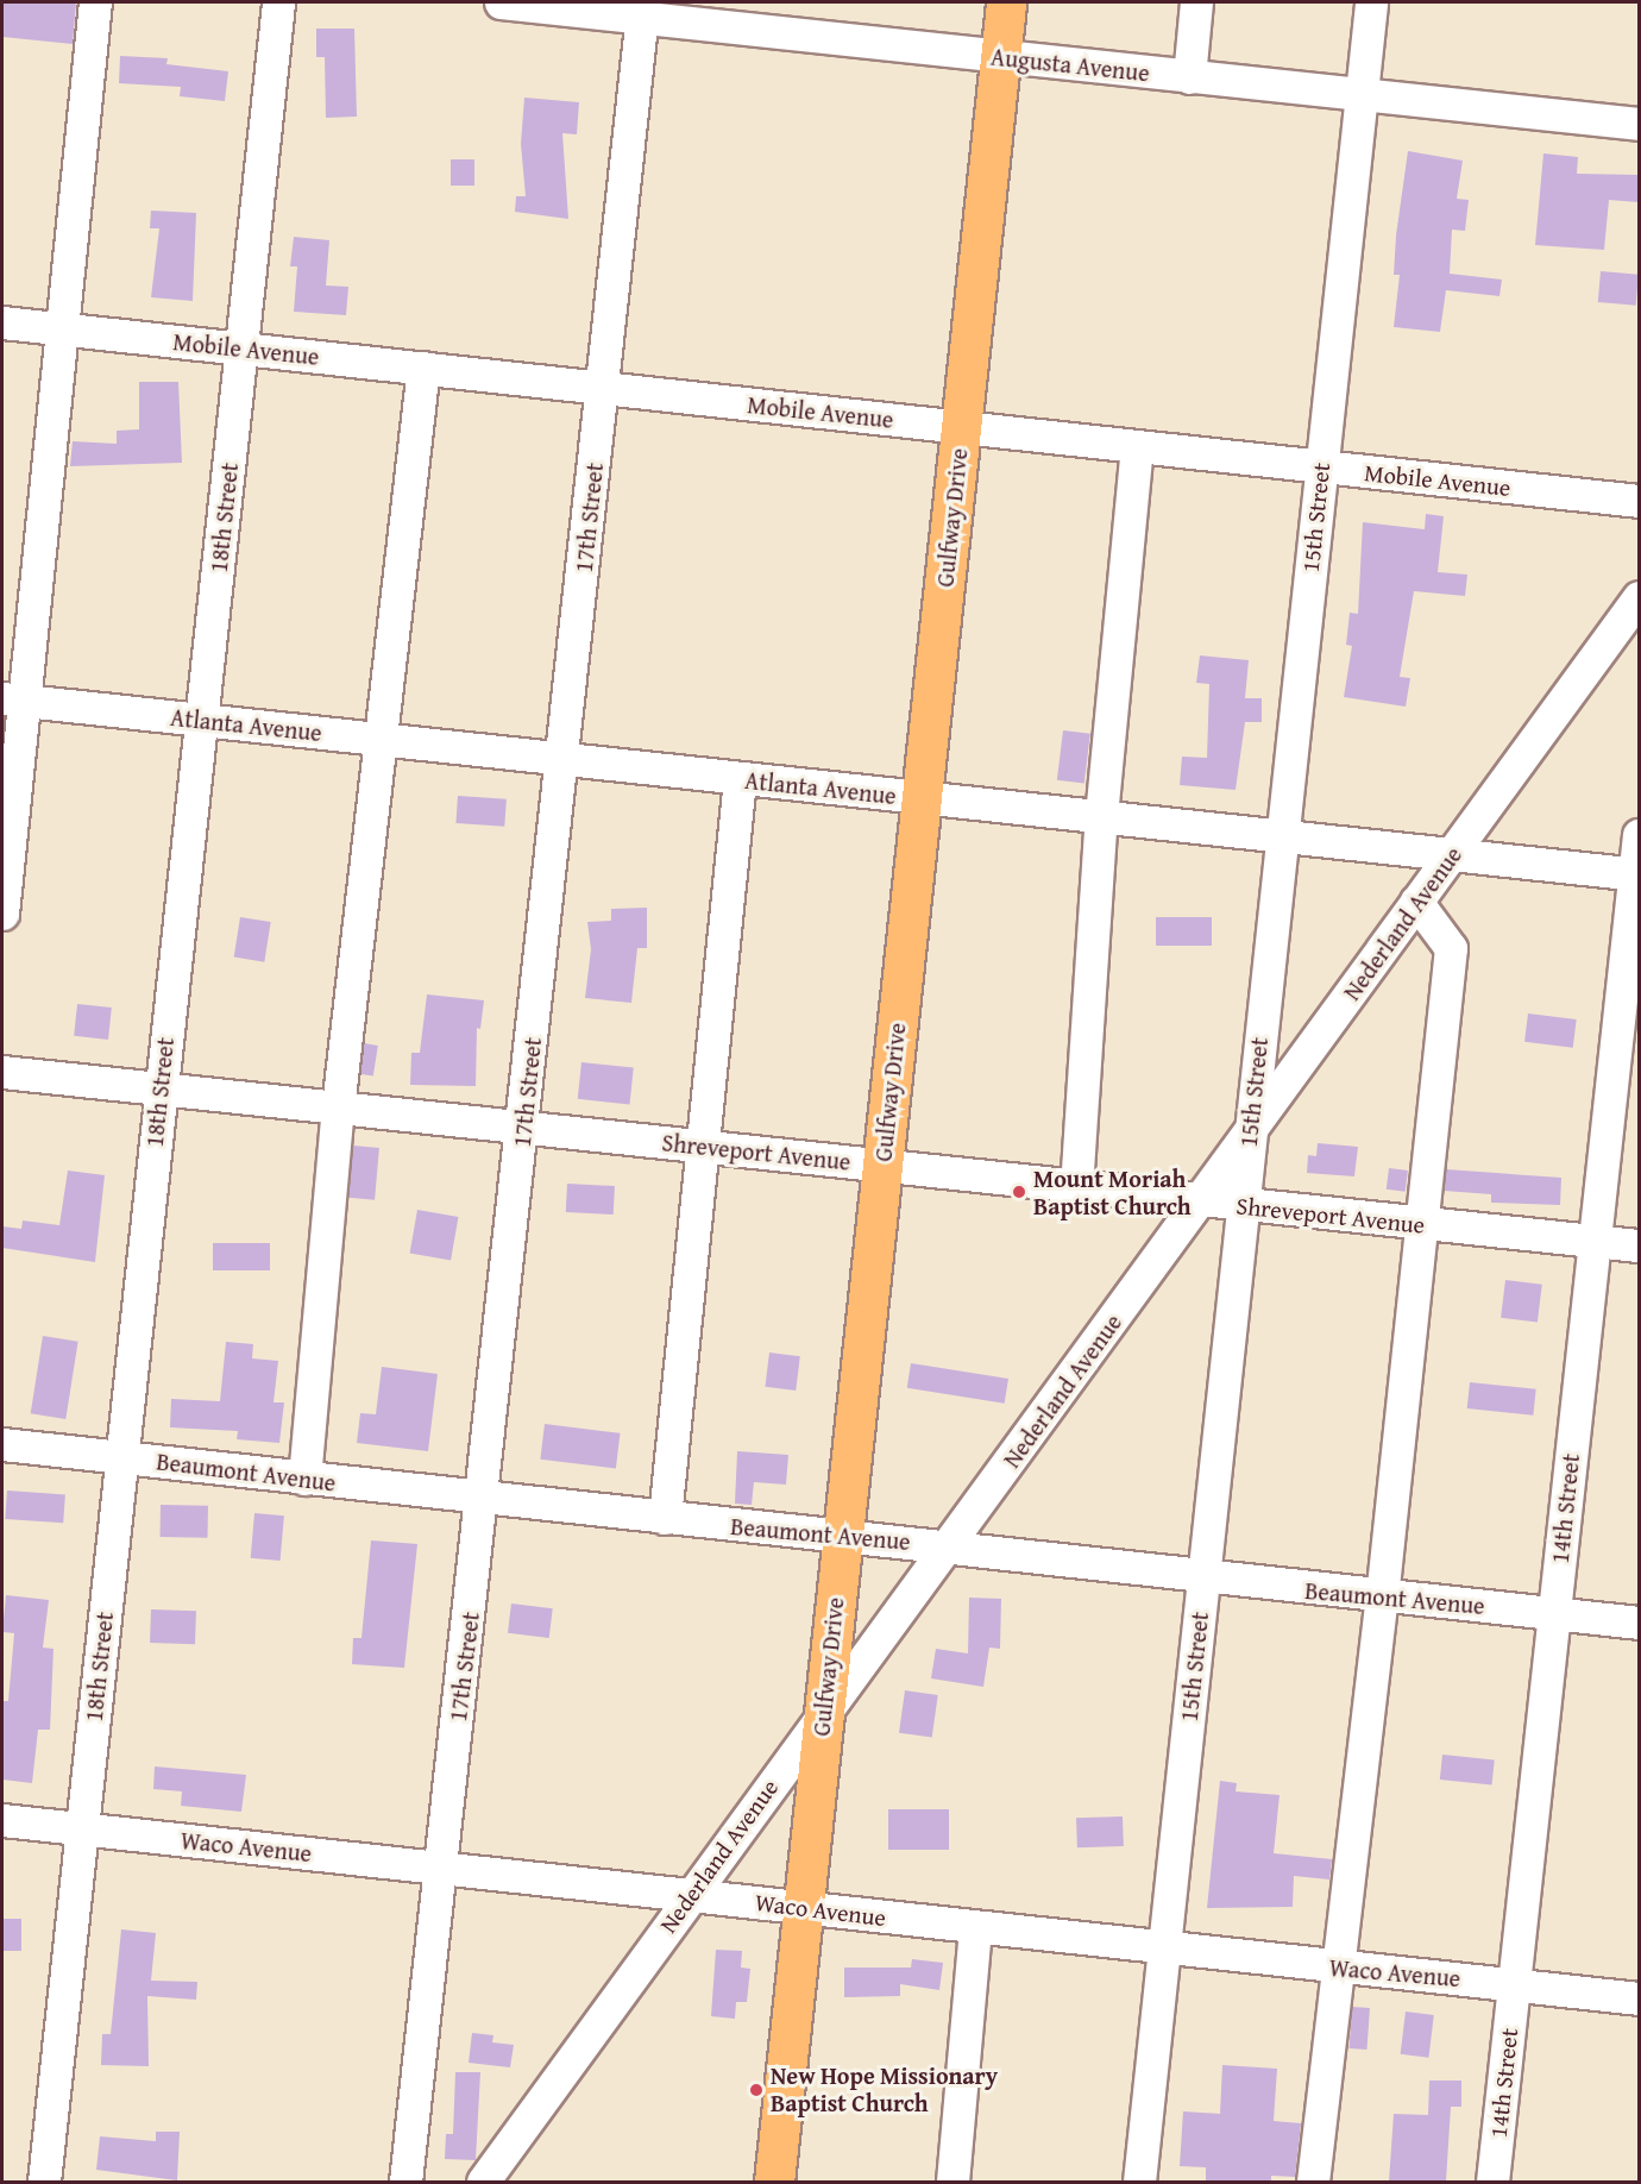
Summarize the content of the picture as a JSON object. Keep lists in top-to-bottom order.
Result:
{
  "streets": {
    "main road": ["Gulfway Drive"],
    "street": [
      "Augusta Avenue",
      "Mobile Avenue",
      "18th Street",
      "17th Street",
      "15th Street",
      "Atlanta Avenue",
      "Nederland Avenue",
      "Shreveport Avenue",
      "Beaumont Avenue",
      "14th Street",
      "Waco Avenue"
    ]
  },
  "crossings": [
    ["Augusta Avenue", "17th Street"],
    ["Augusta Avenue", "Gulfway Drive"],
    ["Augusta Avenue", "15th Street"],
    ["Mobile Avenue", "18th Street"],
    ["Mobile Avenue", "17th Street"],
    ["Mobile Avenue", "Gulfway Drive"],
    ["Mobile Avenue", "15th Street"],
    ["18th Street", "Atlanta Avenue"],
    ["18th Street", "Shreveport Avenue"],
    ["18th Street", "Beaumont Avenue"],
    ["18th Street", "Waco Avenue"],
    ["17th Street", "Atlanta Avenue"],
    ["17th Street", "Shreveport Avenue"],
    ["17th Street", "Beaumont Avenue"],
    ["17th Street", "Waco Avenue"],
    ["Gulfway Drive", "Atlanta Avenue"],
    ["Gulfway Drive", "Nederland Avenue"],
    ["Gulfway Drive", "Shreveport Avenue"],
    ["Gulfway Drive", "Beaumont Avenue"],
    ["Gulfway Drive", "Waco Avenue"],
    ["15th Street", "Atlanta Avenue"],
    ["15th Street", "Nederland Avenue"],
    ["15th Street", "Shreveport Avenue"],
    ["15th Street", "Beaumont Avenue"],
    ["15th Street", "Waco Avenue"],
    ["Atlanta Avenue", "Nederland Avenue"],
    ["Atlanta Avenue", "14th Street"],
    ["Nederland Avenue", "Shreveport Avenue"],
    ["Nederland Avenue", "Beaumont Avenue"],
    ["Nederland Avenue", "Waco Avenue"],
    ["Shreveport Avenue", "14th Street"],
    ["Beaumont Avenue", "14th Street"],
    ["14th Street", "Waco Avenue"]
  ],
  "places": ["Mount Moriah Baptist Church", "New Hope Missionary Baptist Church"]
}
